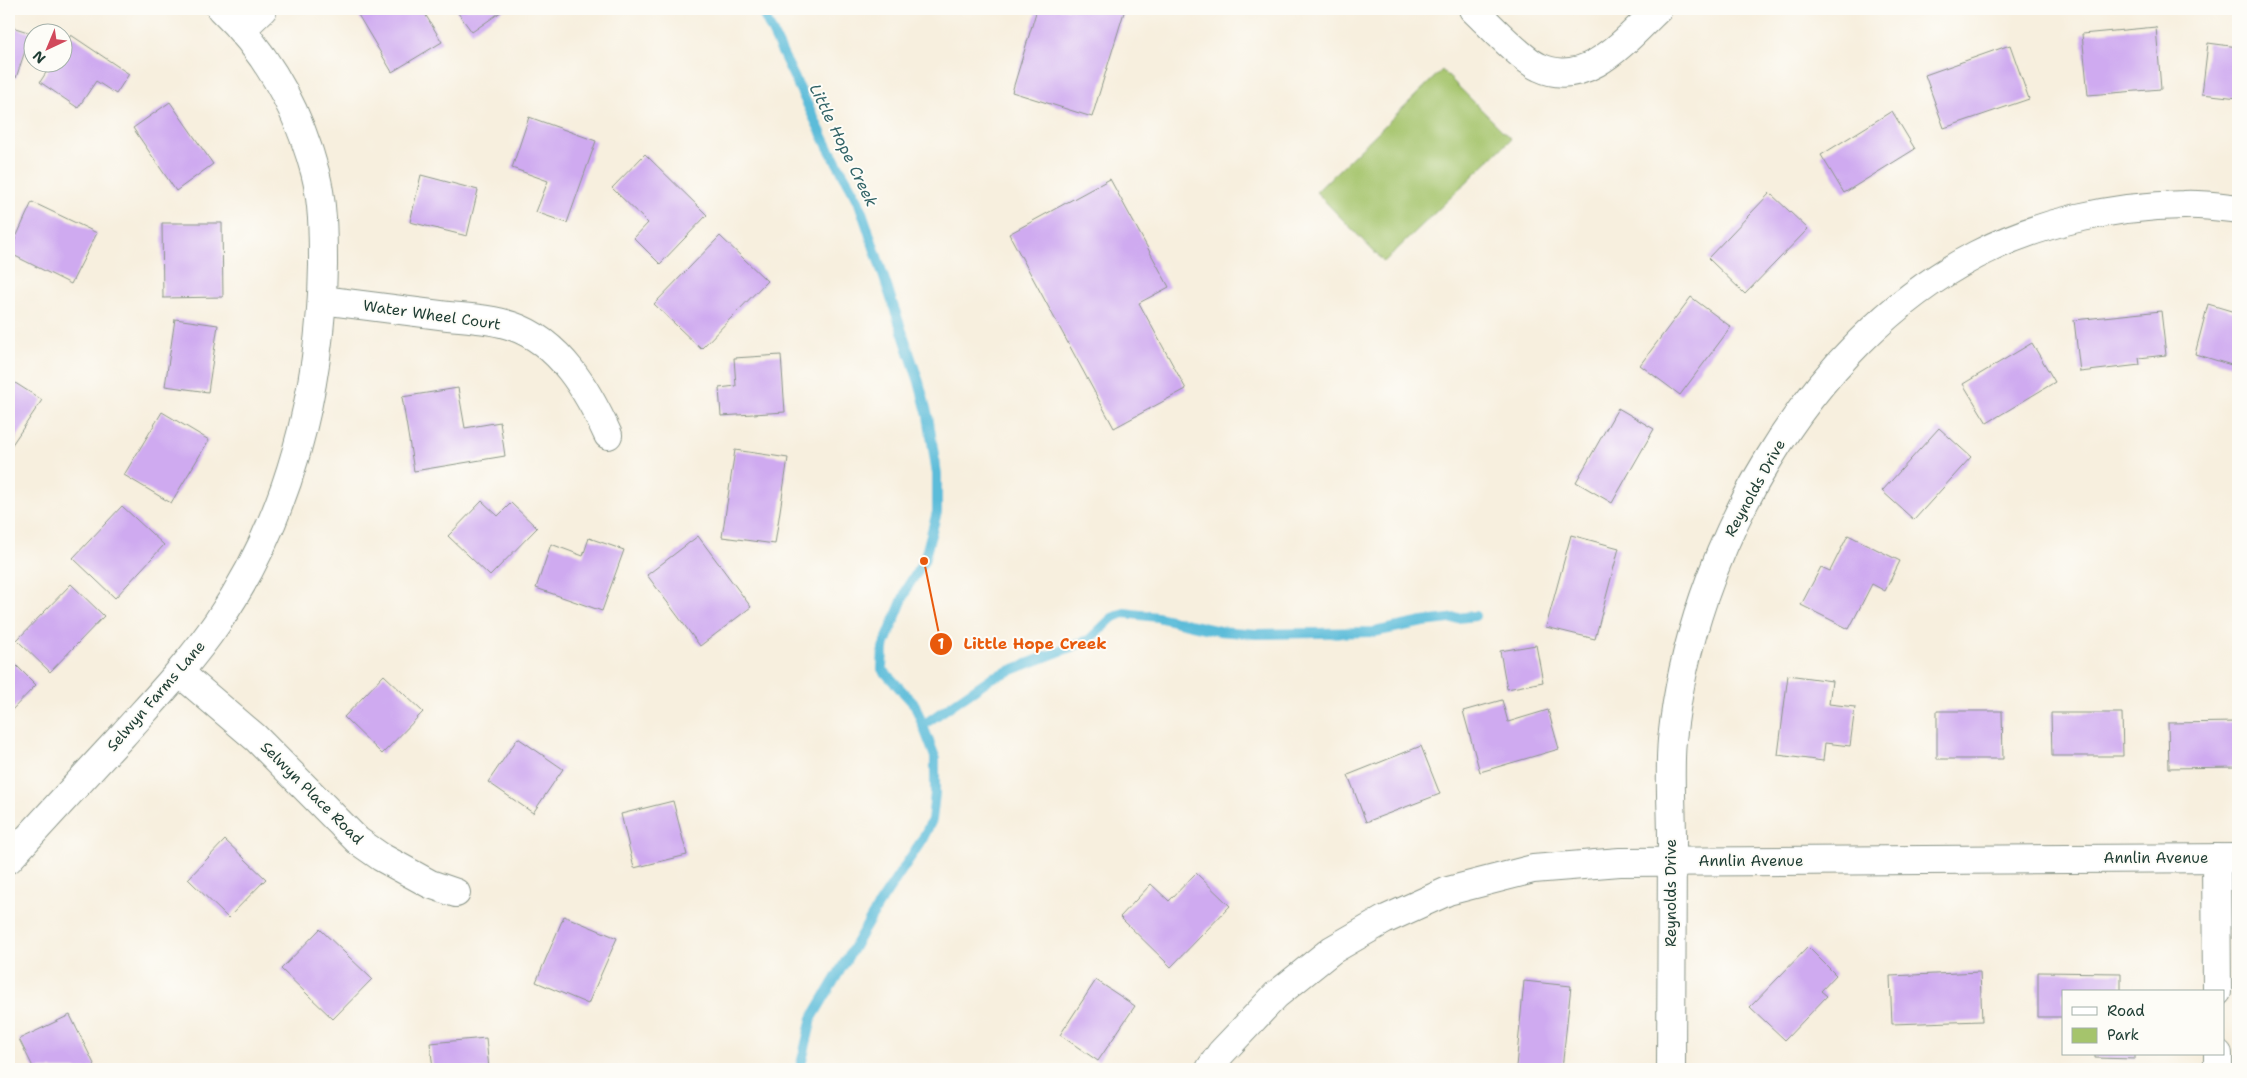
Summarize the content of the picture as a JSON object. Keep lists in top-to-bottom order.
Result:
{
  "streets": {
    "street": [
      "Water Wheel Court",
      "Reynolds Drive",
      "Selwyn Farms Lane",
      "Selwyn Place Road",
      "Annlin Avenue"
    ]
  },
  "crossings": [
    ["Water Wheel Court", "Selwyn Farms Lane"],
    ["Reynolds Drive", "Annlin Avenue"],
    ["Selwyn Farms Lane", "Selwyn Place Road"]
  ],
  "water": ["Little Hope Creek"],
  "places": ["Little Hope Creek"],
  "legend": ["Road", "Park"],
  "north": "bottom left"
}
